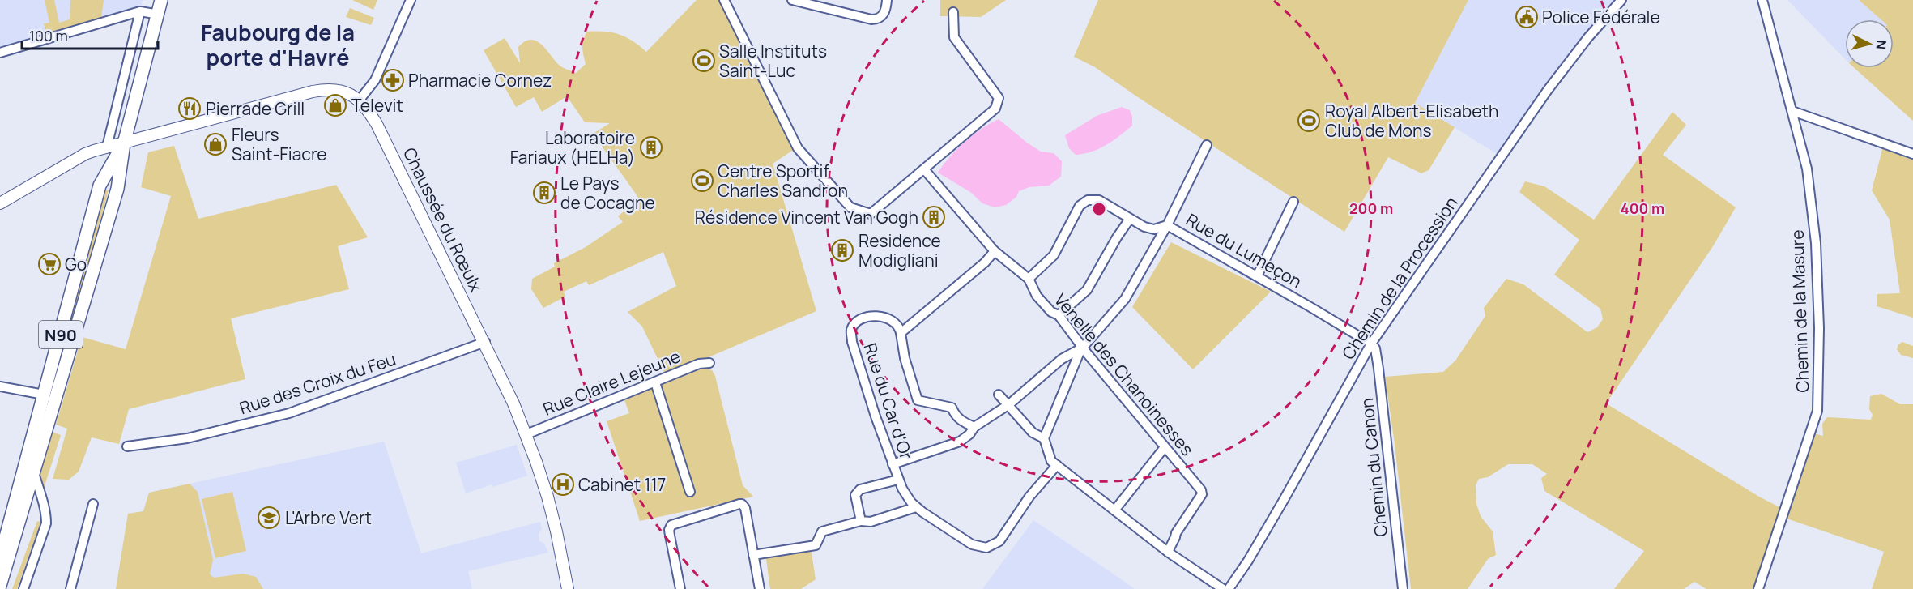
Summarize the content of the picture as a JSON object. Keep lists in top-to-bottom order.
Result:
{
  "streets": {
    "main road": ["Chaussée du Rœulx", "N90"],
    "street": [
      "Rue du Lumeçon",
      "Chemin de la Procession",
      "Chemin de la Masure",
      "Venelle des Chanoinesses",
      "Rue Claire Lejeune",
      "Rue des Croix du Feu",
      "Rue du Car d'Or",
      "Chemin du Canon"
    ]
  },
  "crossings": [
    ["Chaussée du Rœulx", "Rue Claire Lejeune"],
    ["Chaussée du Rœulx", "Rue des Croix du Feu"],
    ["Rue du Lumeçon", "Chemin de la Procession"],
    ["Rue du Lumeçon", "Venelle des Chanoinesses"],
    ["Rue du Lumeçon", "Chemin du Canon"],
    ["Chemin de la Procession", "Chemin du Canon"]
  ],
  "districts": ["Faubourg de la porte d'Havré"],
  "places": {
    "public building": ["Police Fédérale"],
    "sports": ["Salle Instituts Saint-Luc", "Royal Albert-Elisabeth Club de Mons", "Centre Sportif Charles Sandron"],
    "pharmacy": ["Pharmacie Cornez"],
    "shop": ["Televit", "Fleurs Saint-Fiacre"],
    "restaurant": ["Pierrade Grill"],
    "building": [
      "Laboratoire Fariaux (HELHa)",
      "Le Pays de Cocagne",
      "Résidence Vincent Van Gogh",
      "Residence Modigliani"
    ],
    "supermarket": ["Go"],
    "hospital": ["Cabinet 117"],
    "school or university": ["L'Arbre Vert"]
  },
  "scale_bar": "100 m",
  "north": "right",
  "rings": ["200 m", "400 m"]
}
